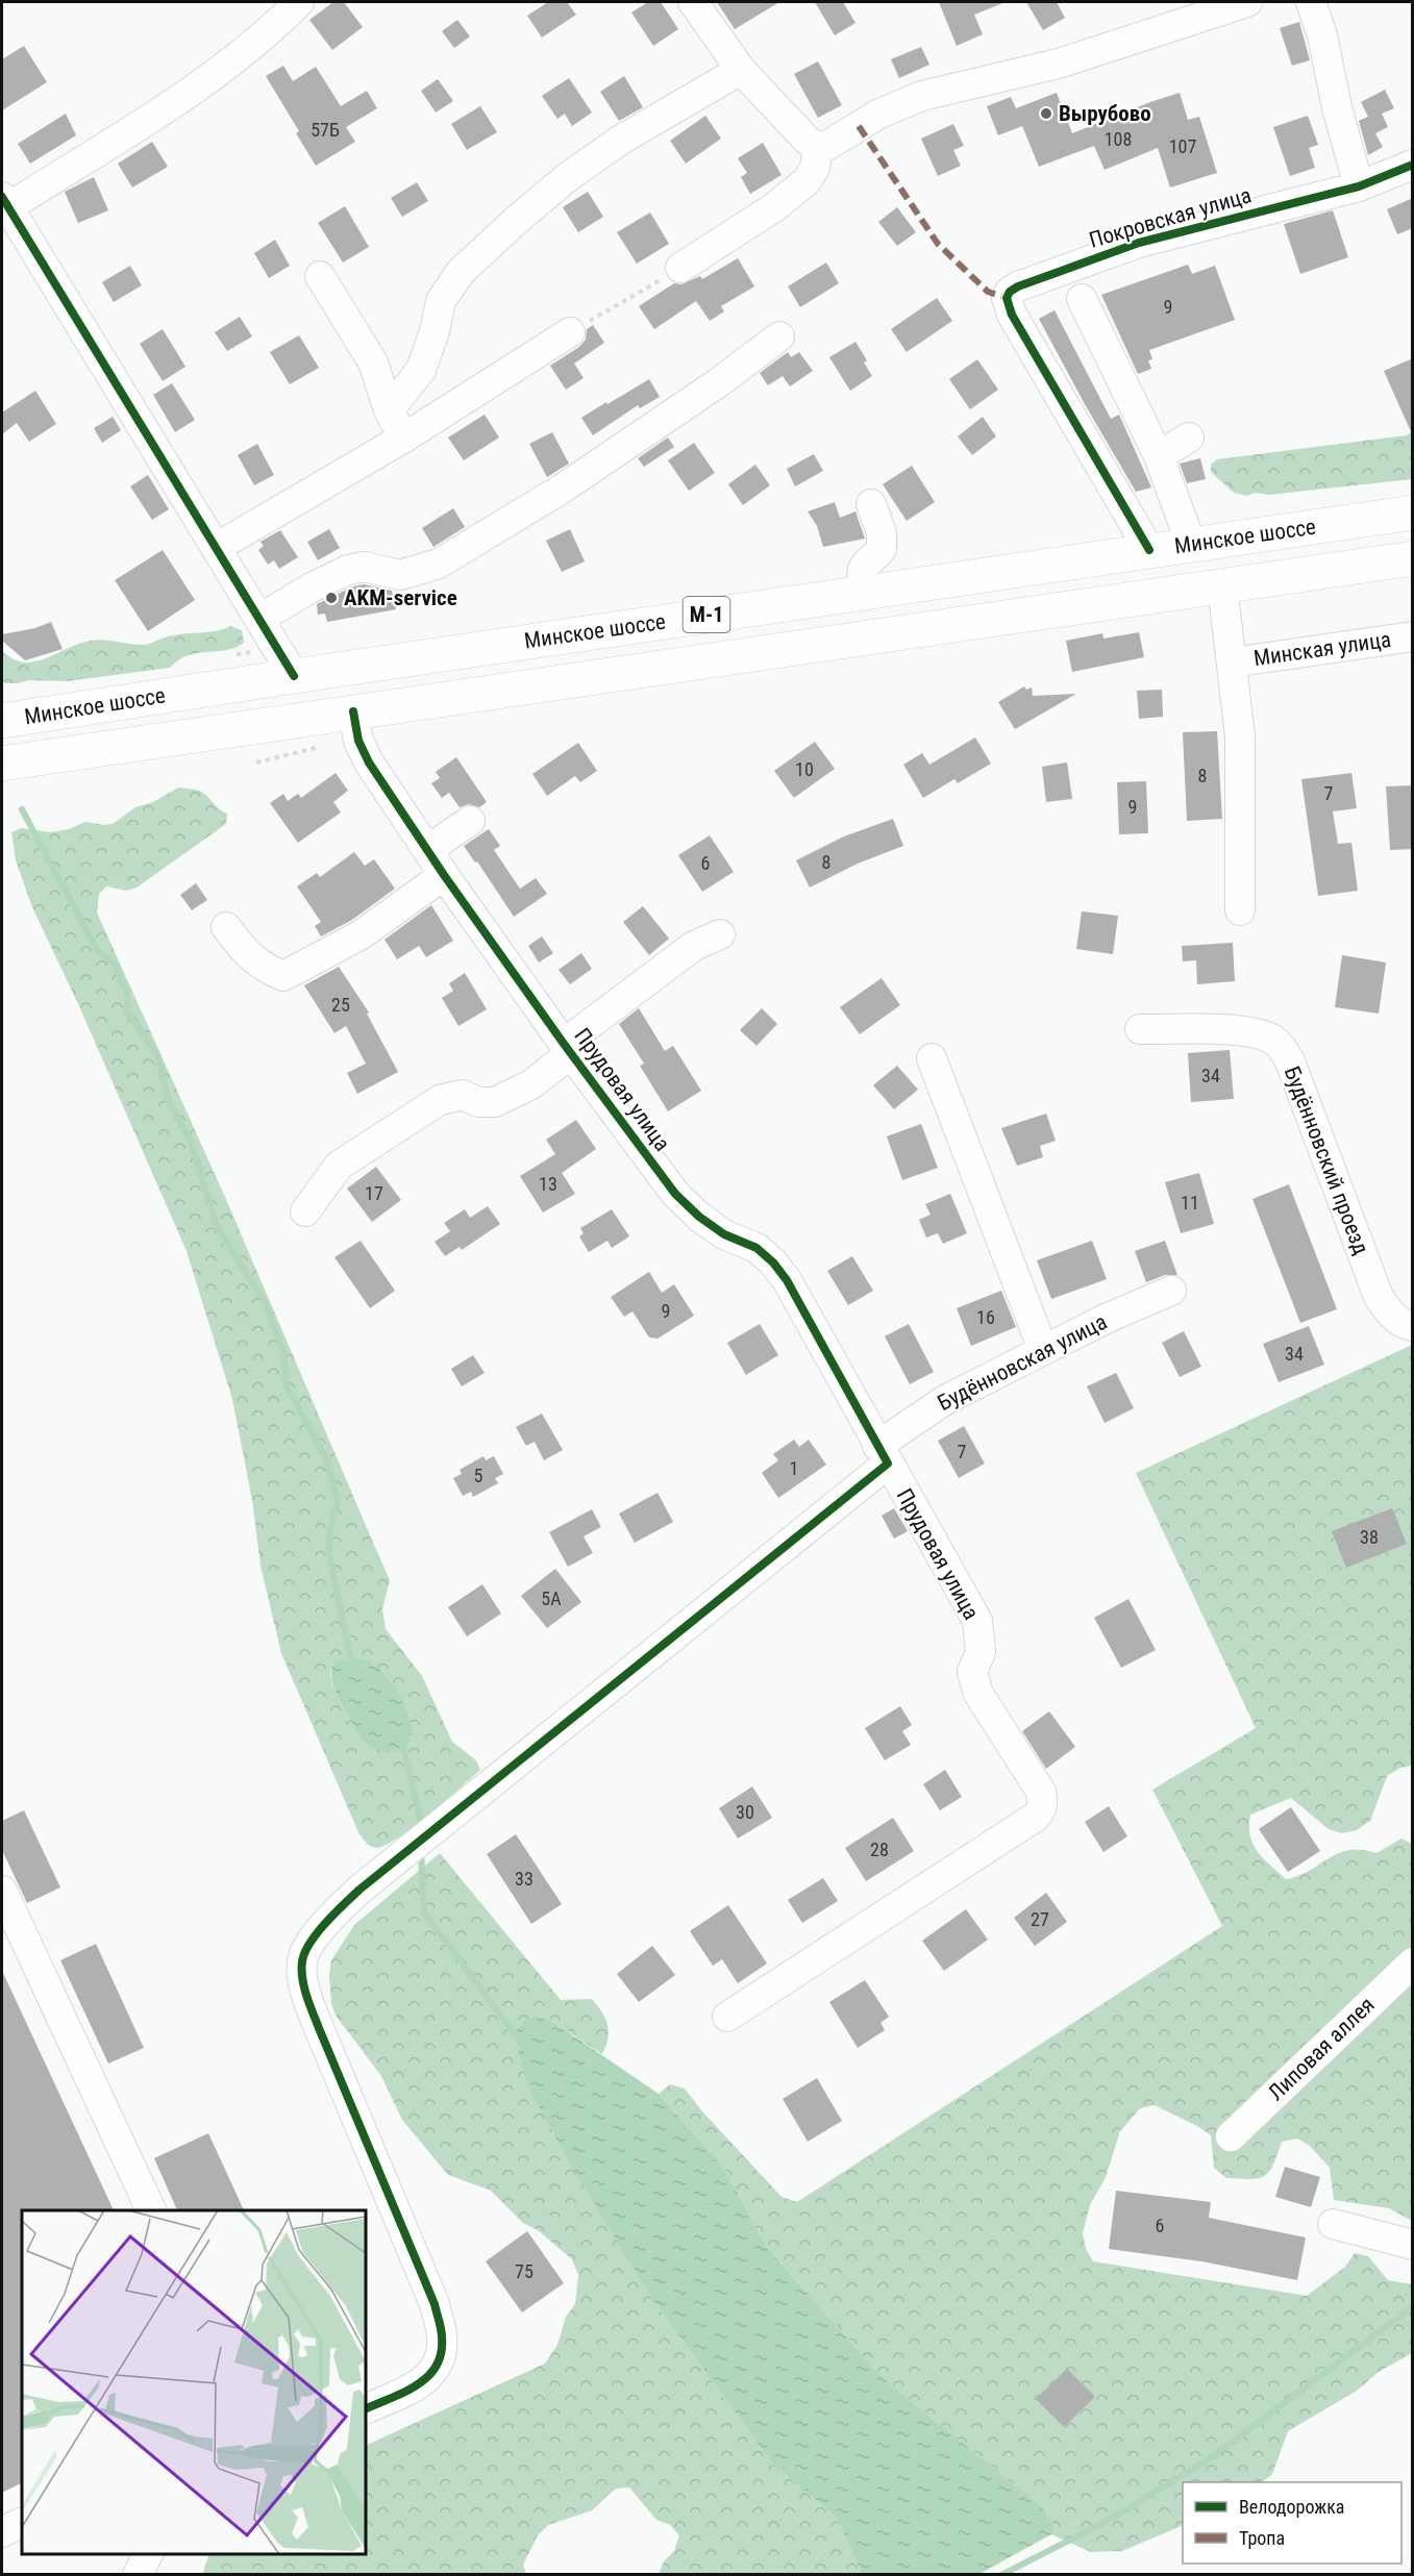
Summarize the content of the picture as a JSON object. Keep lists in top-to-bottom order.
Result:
{
  "streets": {
    "highway": ["Минское шоссе", "М-1"],
    "street": [
      "Покровская улица",
      "Минская улица",
      "Прудовая улица",
      "Будённовский проезд",
      "Будённовская улица",
      "Липовая аллея"
    ]
  },
  "crossings": [
    ["Покровская улица", "Минское шоссе"],
    ["Минское шоссе", "Прудовая улица"],
    ["Прудовая улица", "Будённовская улица"]
  ],
  "places": ["Вырубово", "AKM-service"],
  "house_numbers": [
    "57Б",
    "108",
    "107",
    "9",
    "10",
    "8",
    "7",
    "9",
    "8",
    "6",
    "25",
    "34",
    "13",
    "17",
    "11",
    "9",
    "16",
    "34",
    "7",
    "1",
    "5",
    "38",
    "5А",
    "30",
    "28",
    "33",
    "27",
    "6",
    "75"
  ],
  "legend": ["Велодорожка", "Тропа"]
}
